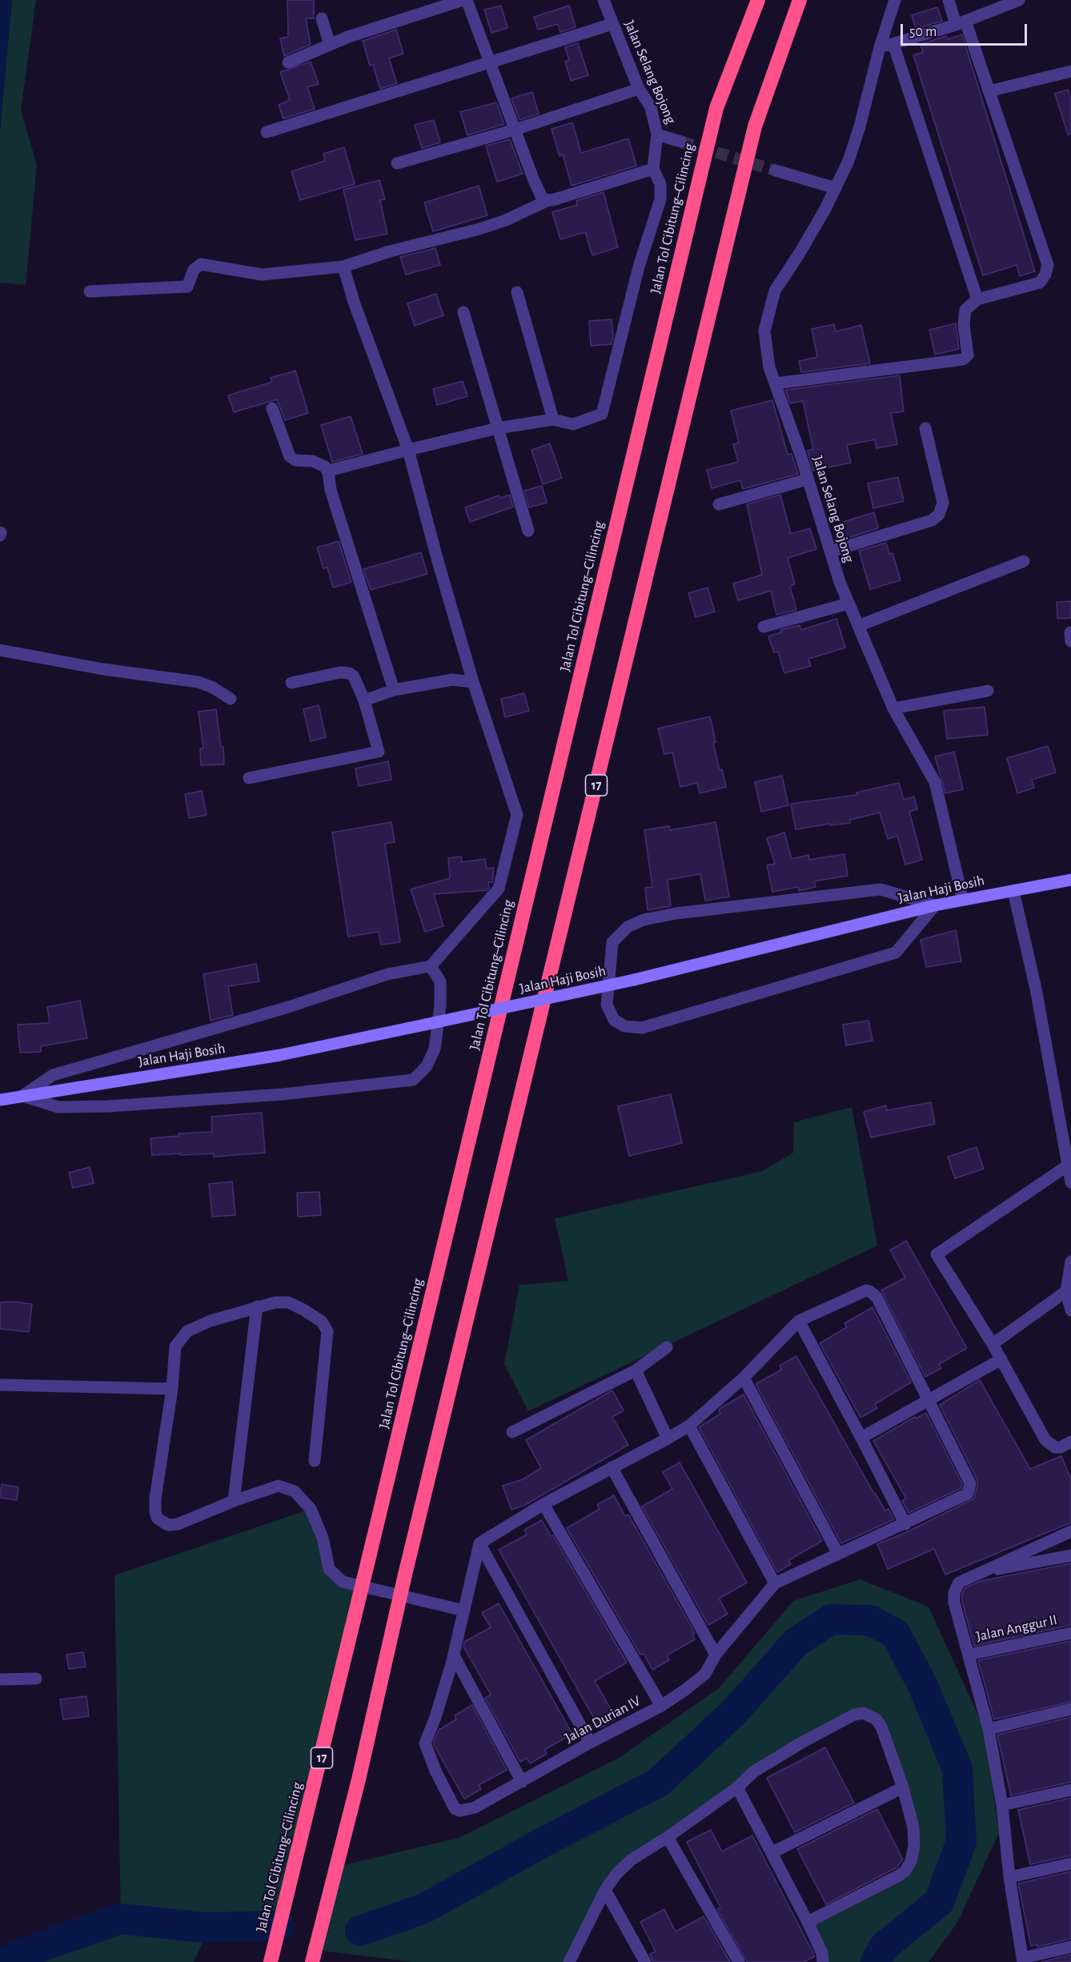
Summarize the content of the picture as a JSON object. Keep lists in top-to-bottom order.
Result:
{
  "streets": {
    "highway": ["Jalan Tol Cibitung–Cilincing", "17"],
    "main road": ["Jalan Haji Bosih"],
    "street": ["Jalan Selang Bojong", "Jalan Anggur II", "Jalan Durian IV"]
  },
  "crossings": [
    ["Jalan Selang Bojong", "Jalan Haji Bosih"]
  ],
  "scale_bar": "50 m"
}
